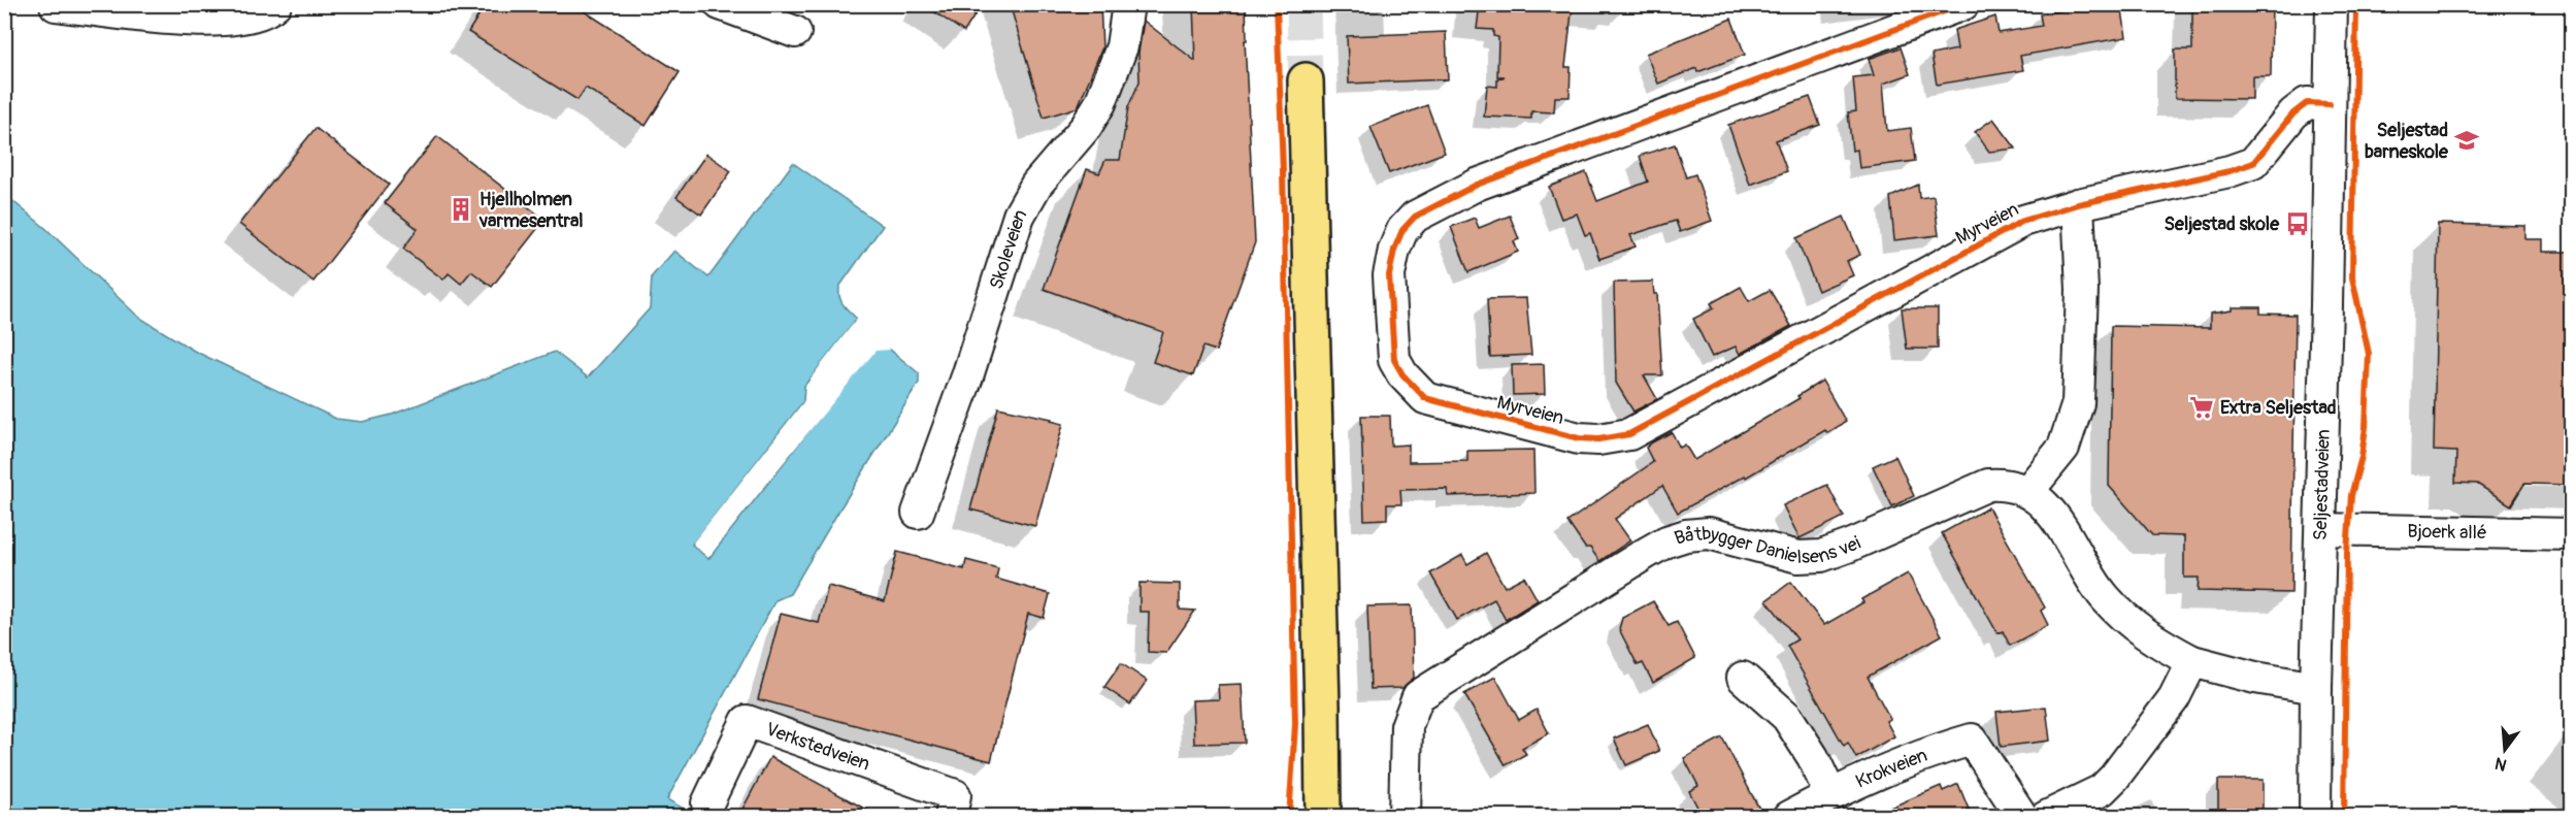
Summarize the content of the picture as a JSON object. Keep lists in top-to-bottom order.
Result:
{
  "streets": {
    "street": [
      "Myrveien",
      "Skoleveien",
      "Seljestadveien",
      "Bjoerk allé",
      "Båtbygger Danielsens vei",
      "Verkstedveien",
      "Krokveien"
    ]
  },
  "crossings": [
    ["Myrveien", "Seljestadveien"],
    ["Seljestadveien", "Bjoerk allé"]
  ],
  "places": {
    "school or university": ["Seljestad barneskole"],
    "building": ["Hjellholmen varmesentral"],
    "bus stop": ["Seljestad skole"],
    "supermarket": ["Extra Seljestad"]
  },
  "north": "bottom"
}
